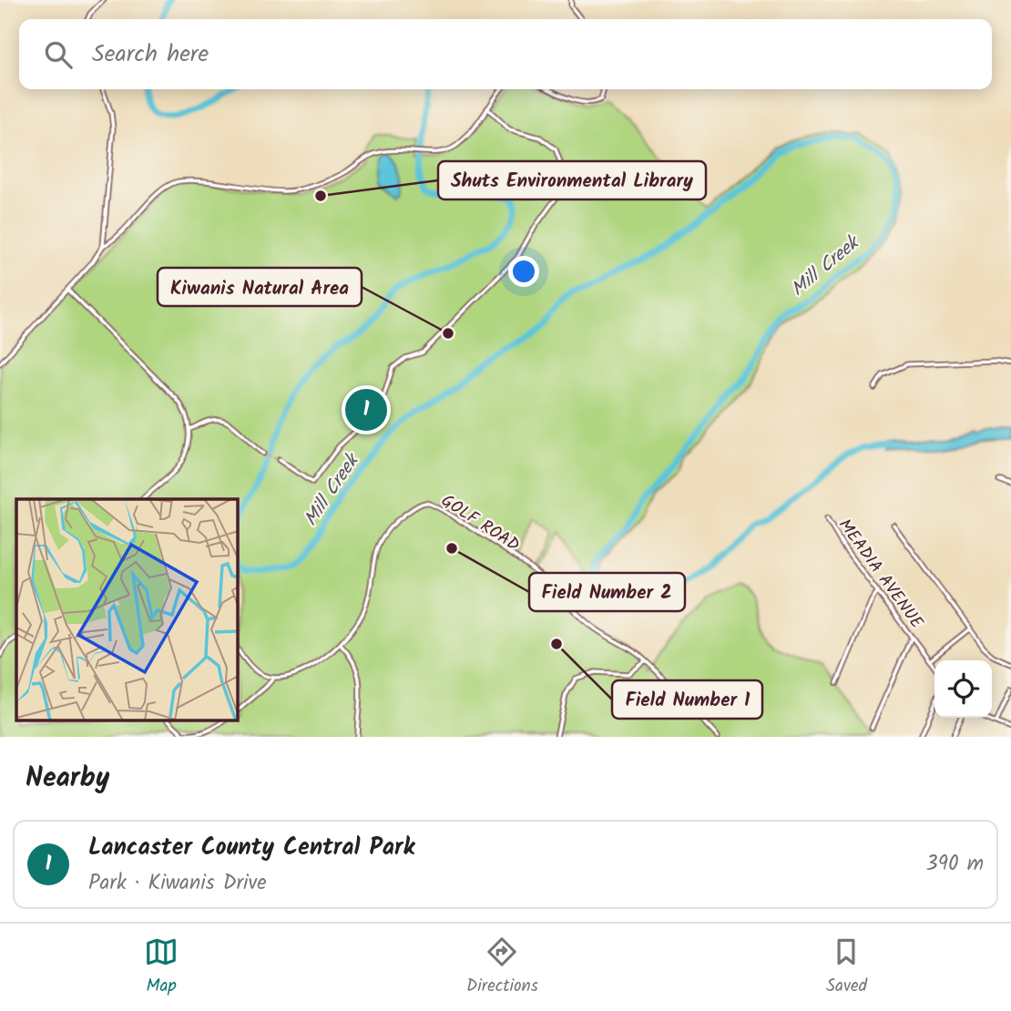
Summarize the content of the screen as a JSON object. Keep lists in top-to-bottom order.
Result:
{
  "streets": {
    "street": ["GOLF ROAD", "MEADIA AVENUE"]
  },
  "water": ["Mill Creek"],
  "places": [
    "Shuts Environmental Library",
    "Kiwanis Natural Area",
    "Field Number 2",
    "Field Number 1"
  ],
  "page": {
    "search": "Search here",
    "pins": "1",
    "heading": "Nearby",
    "list": [
      {
        "mark": "1",
        "name": "Lancaster County Central Park",
        "note": "Park · Kiwanis Drive",
        "value": "390 m"
      }
    ],
    "nav": ["Map", "Directions", "Saved"]
  }
}
